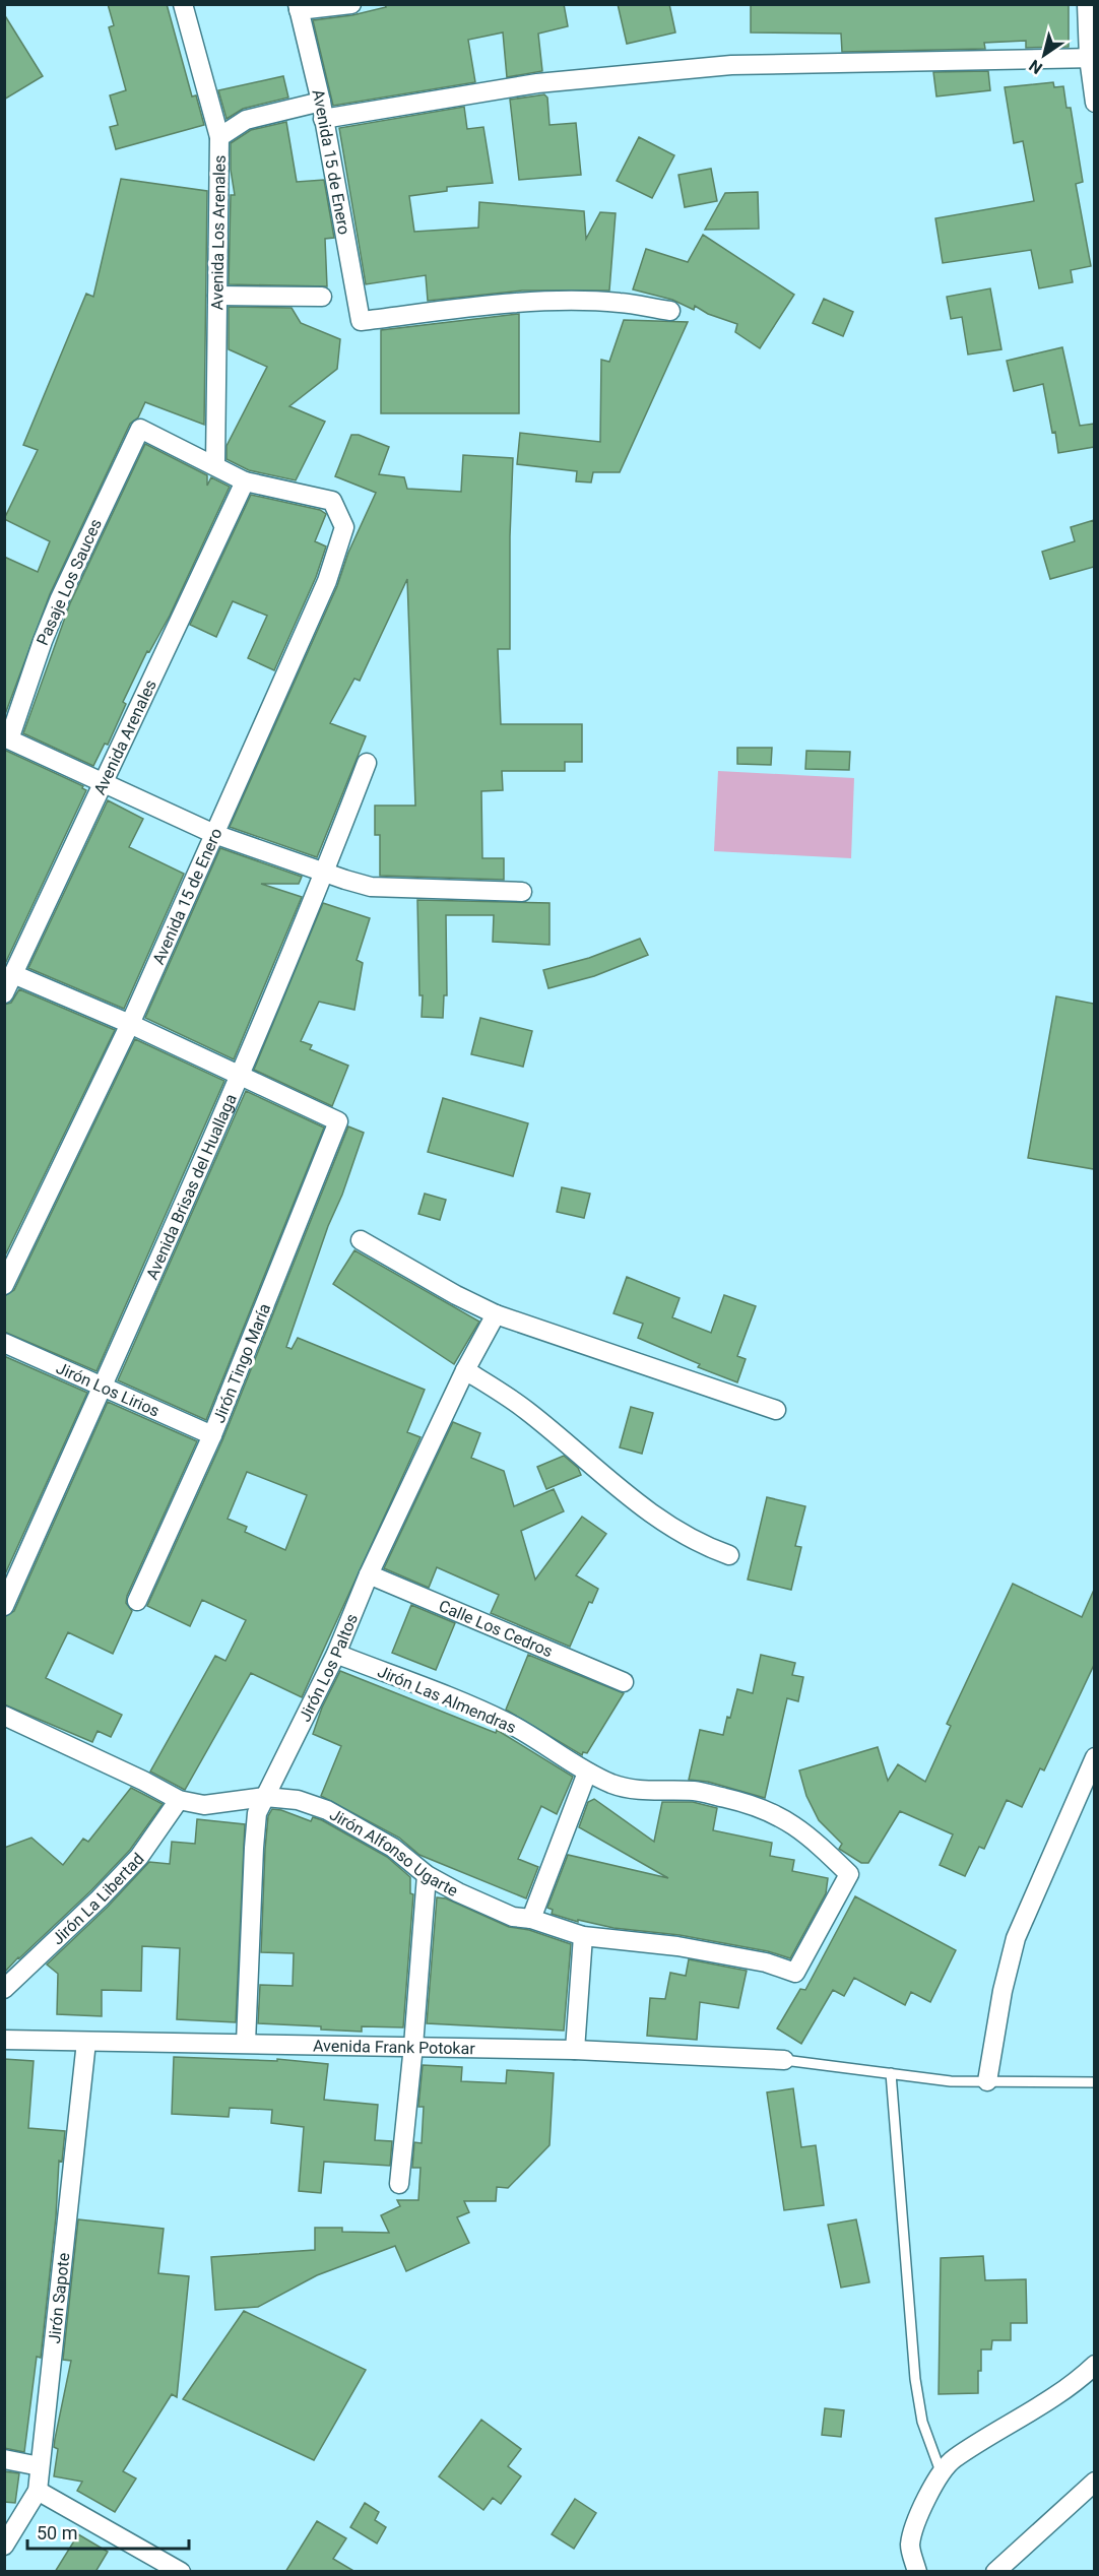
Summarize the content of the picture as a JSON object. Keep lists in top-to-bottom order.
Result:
{
  "streets": {
    "street": [
      "Avenida 15 de Enero",
      "Avenida Los Arenales",
      "Pasaje Los Sauces",
      "Avenida Arenales",
      "Avenida Brisas del Huallaga",
      "Jirón Tingo María",
      "Jirón Los Lirios",
      "Calle Los Cedros",
      "Jirón Los Paltos",
      "Jirón Las Almendras",
      "Jirón Alfonso Ugarte",
      "Jirón La Libertad",
      "Avenida Frank Potokar",
      "Jirón Sapote"
    ]
  },
  "crossings": [
    ["Avenida 15 de Enero", "Avenida Arenales"],
    ["Avenida Los Arenales", "Pasaje Los Sauces"],
    ["Pasaje Los Sauces", "Avenida Arenales"],
    ["Avenida Brisas del Huallaga", "Jirón Tingo María"],
    ["Avenida Brisas del Huallaga", "Jirón Los Lirios"],
    ["Jirón Tingo María", "Jirón Los Lirios"],
    ["Calle Los Cedros", "Jirón Los Paltos"],
    ["Jirón Los Paltos", "Jirón Las Almendras"],
    ["Jirón Los Paltos", "Jirón Alfonso Ugarte"],
    ["Jirón Los Paltos", "Avenida Frank Potokar"],
    ["Jirón Las Almendras", "Jirón Alfonso Ugarte"],
    ["Jirón Alfonso Ugarte", "Jirón La Libertad"],
    ["Avenida Frank Potokar", "Jirón Sapote"]
  ],
  "scale_bar": "50 m",
  "north": "bottom left"
}
